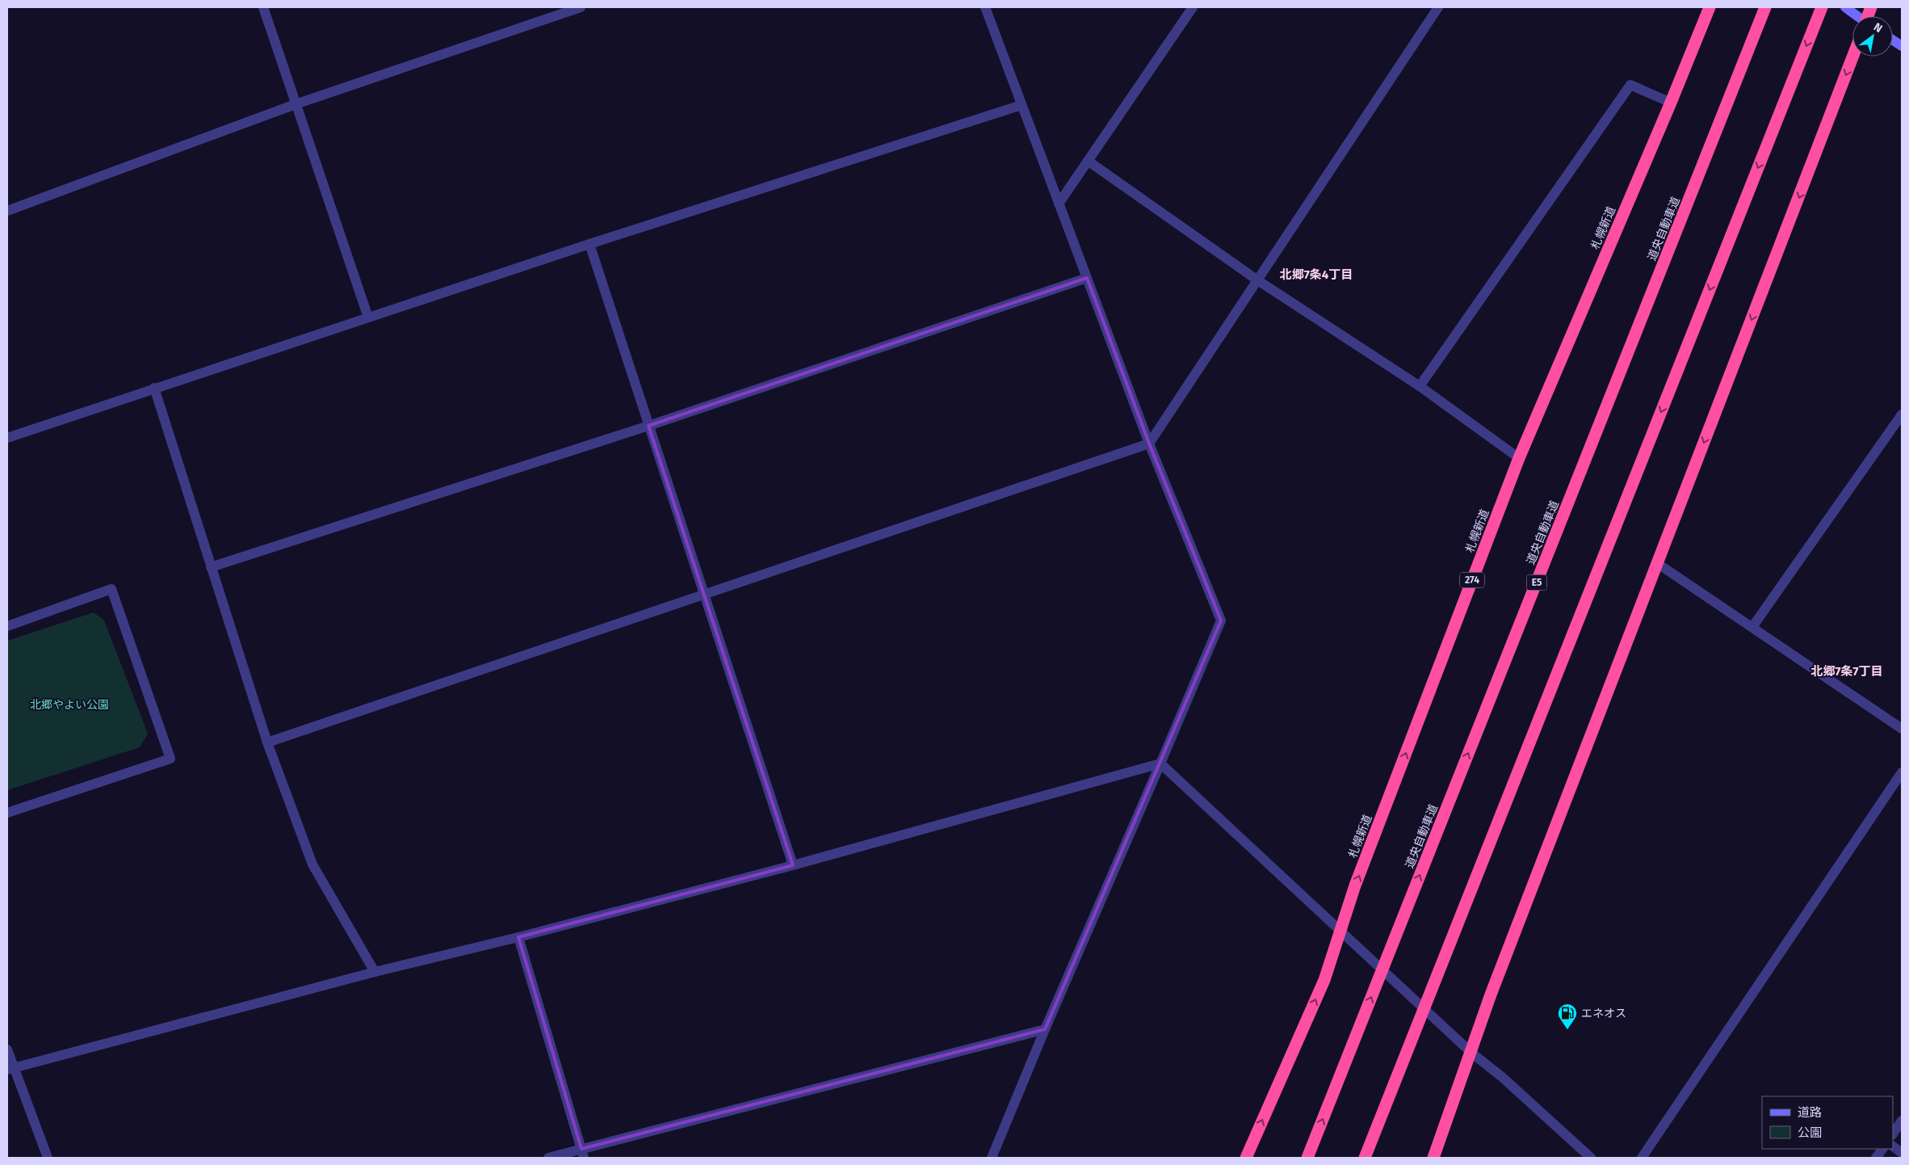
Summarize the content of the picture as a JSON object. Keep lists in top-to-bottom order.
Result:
{
  "streets": {
    "highway": [
      "札幌新道",
      "道央自動車道",
      "274",
      "E5"
    ]
  },
  "districts": ["北郷7条4丁目", "北郷7条7丁目"],
  "parks": ["北郷やよい公園"],
  "places": {
    "fuel station": ["エネオス"]
  },
  "legend": ["道路", "公園"],
  "north": "top right"
}
